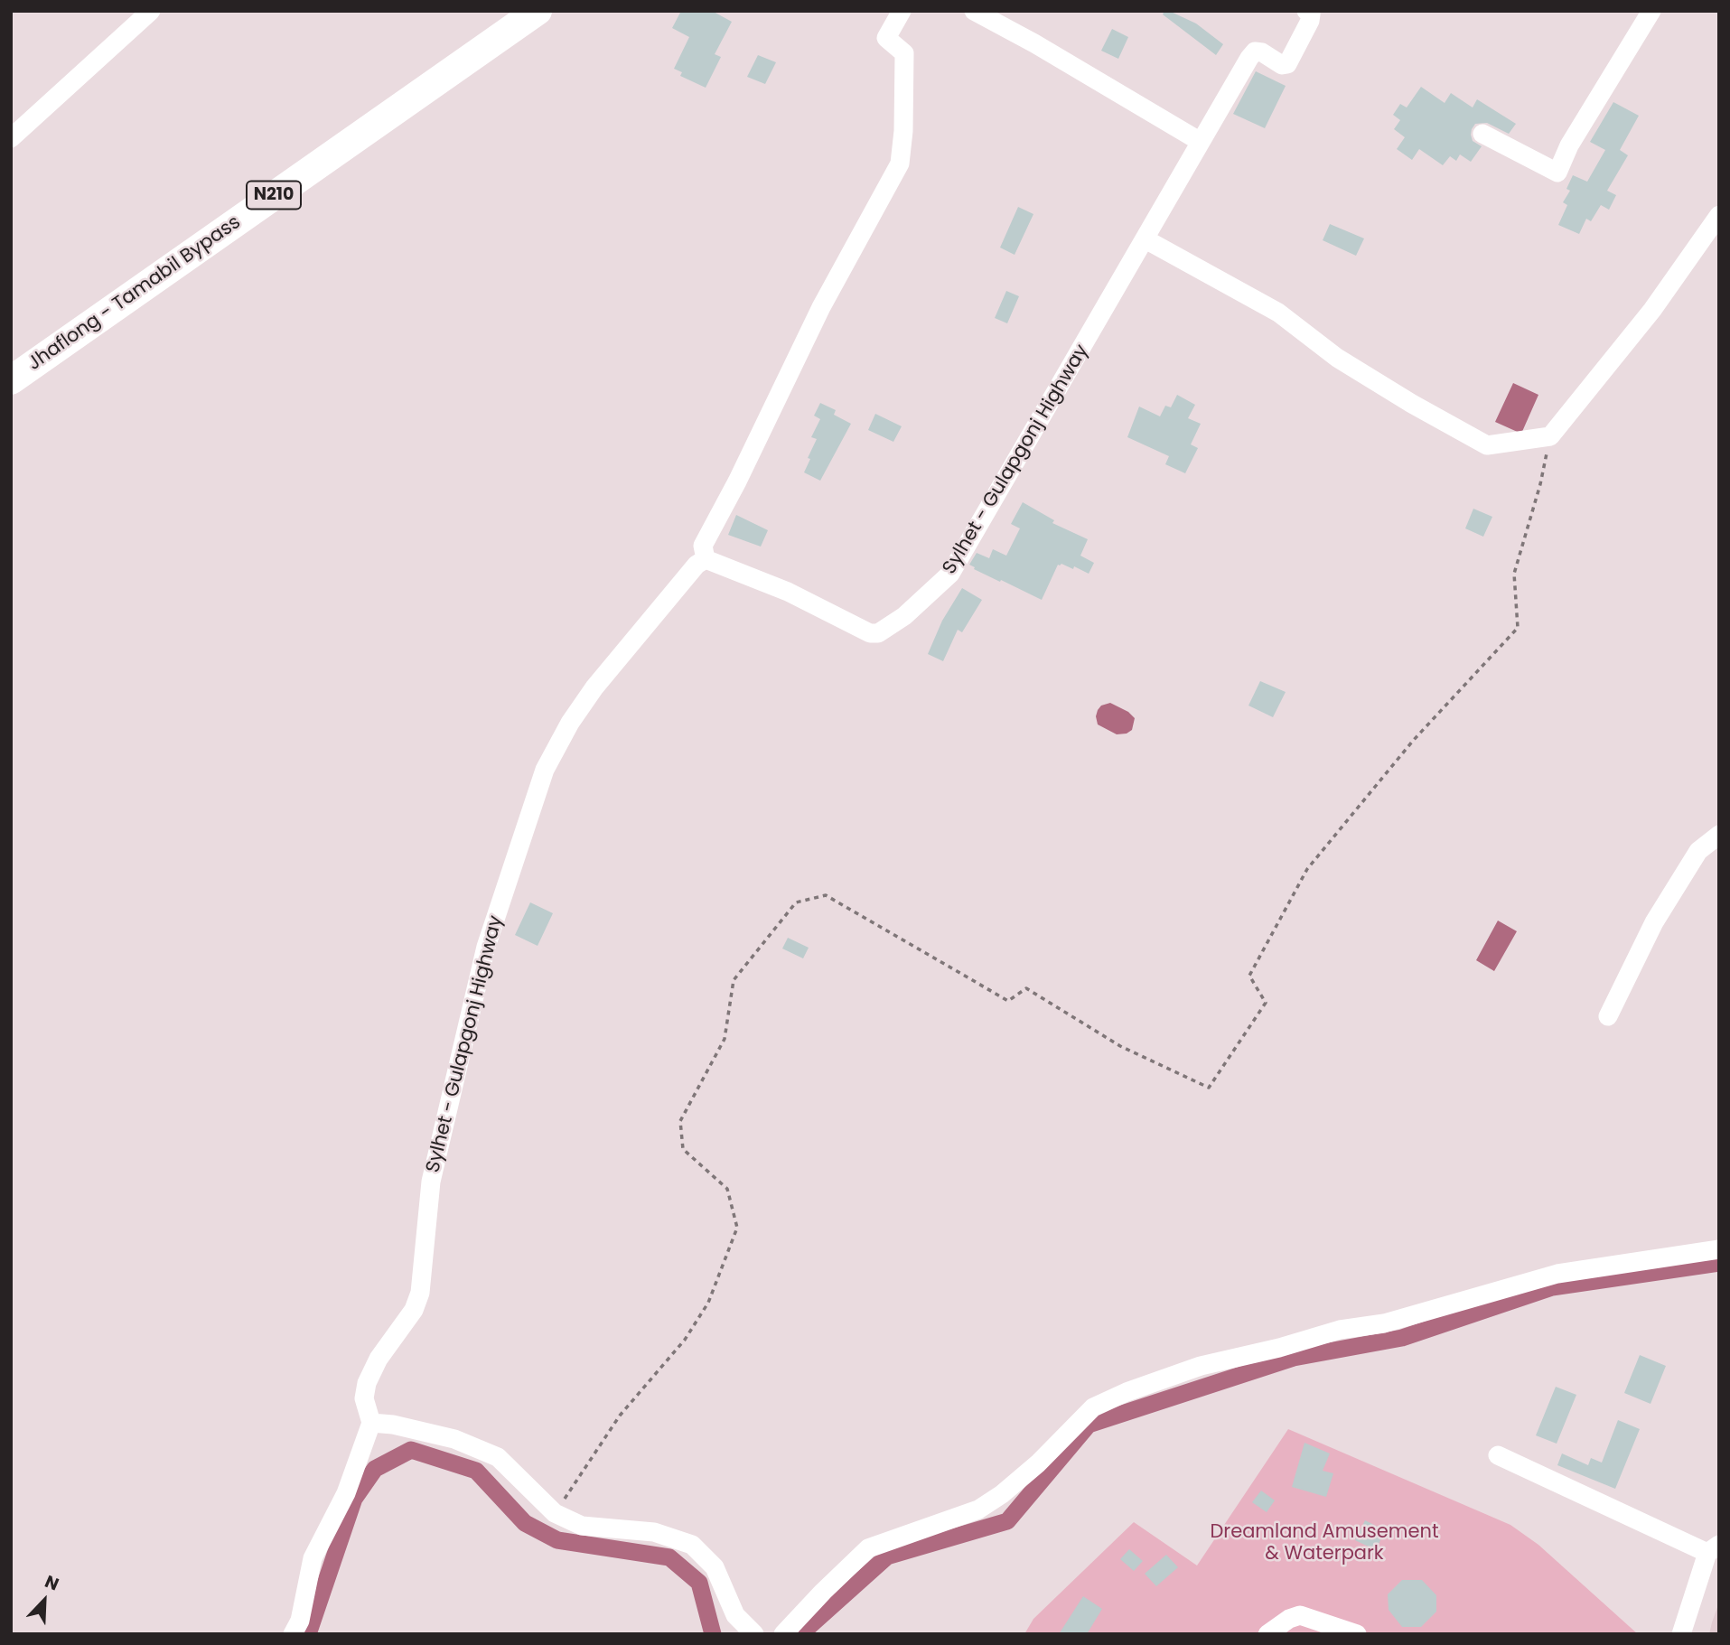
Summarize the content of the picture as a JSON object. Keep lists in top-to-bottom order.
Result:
{
  "streets": {
    "highway": ["N210", "Jhaflong - Tamabil Bypass"],
    "street": ["Sylhet - Gulapgonj Highway"]
  },
  "parks": ["Dreamland Amusement & Waterpark"],
  "north": "top right"
}
